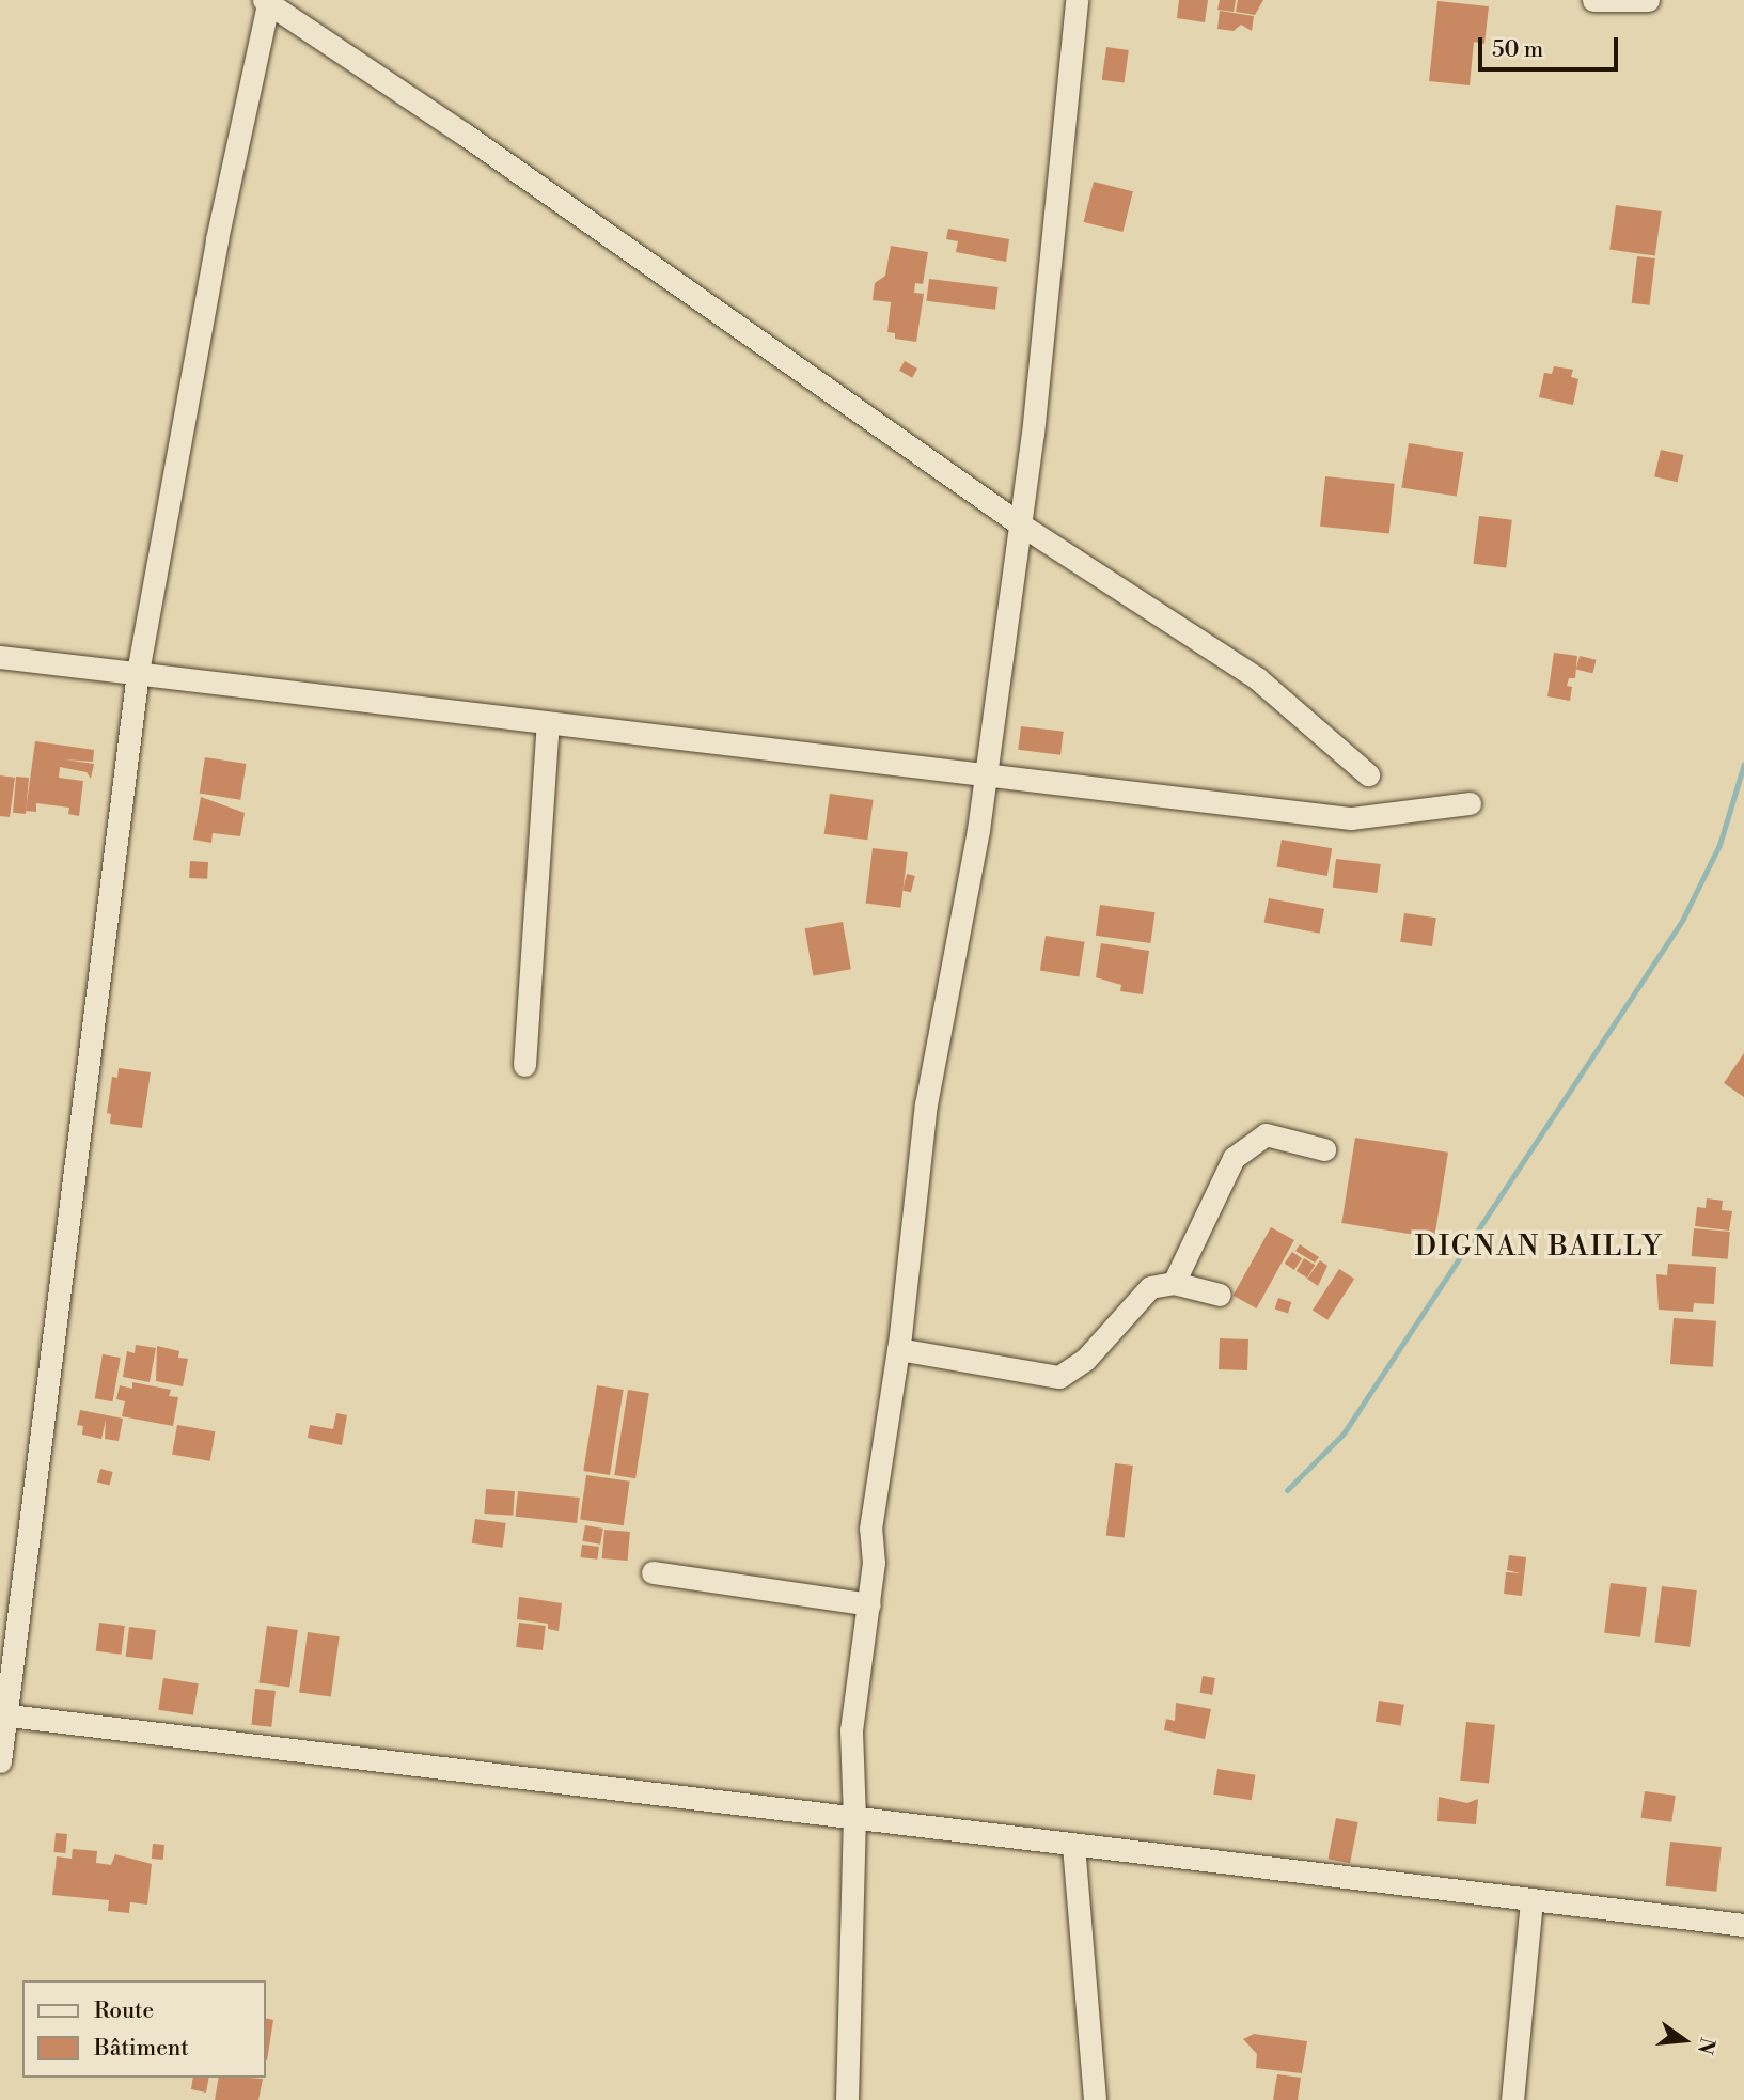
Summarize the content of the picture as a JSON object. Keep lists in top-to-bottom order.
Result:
{
  "districts": ["DIGNAN BAILLY"],
  "legend": ["Route", "Bâtiment"],
  "scale_bar": "50 m",
  "north": "right"
}
